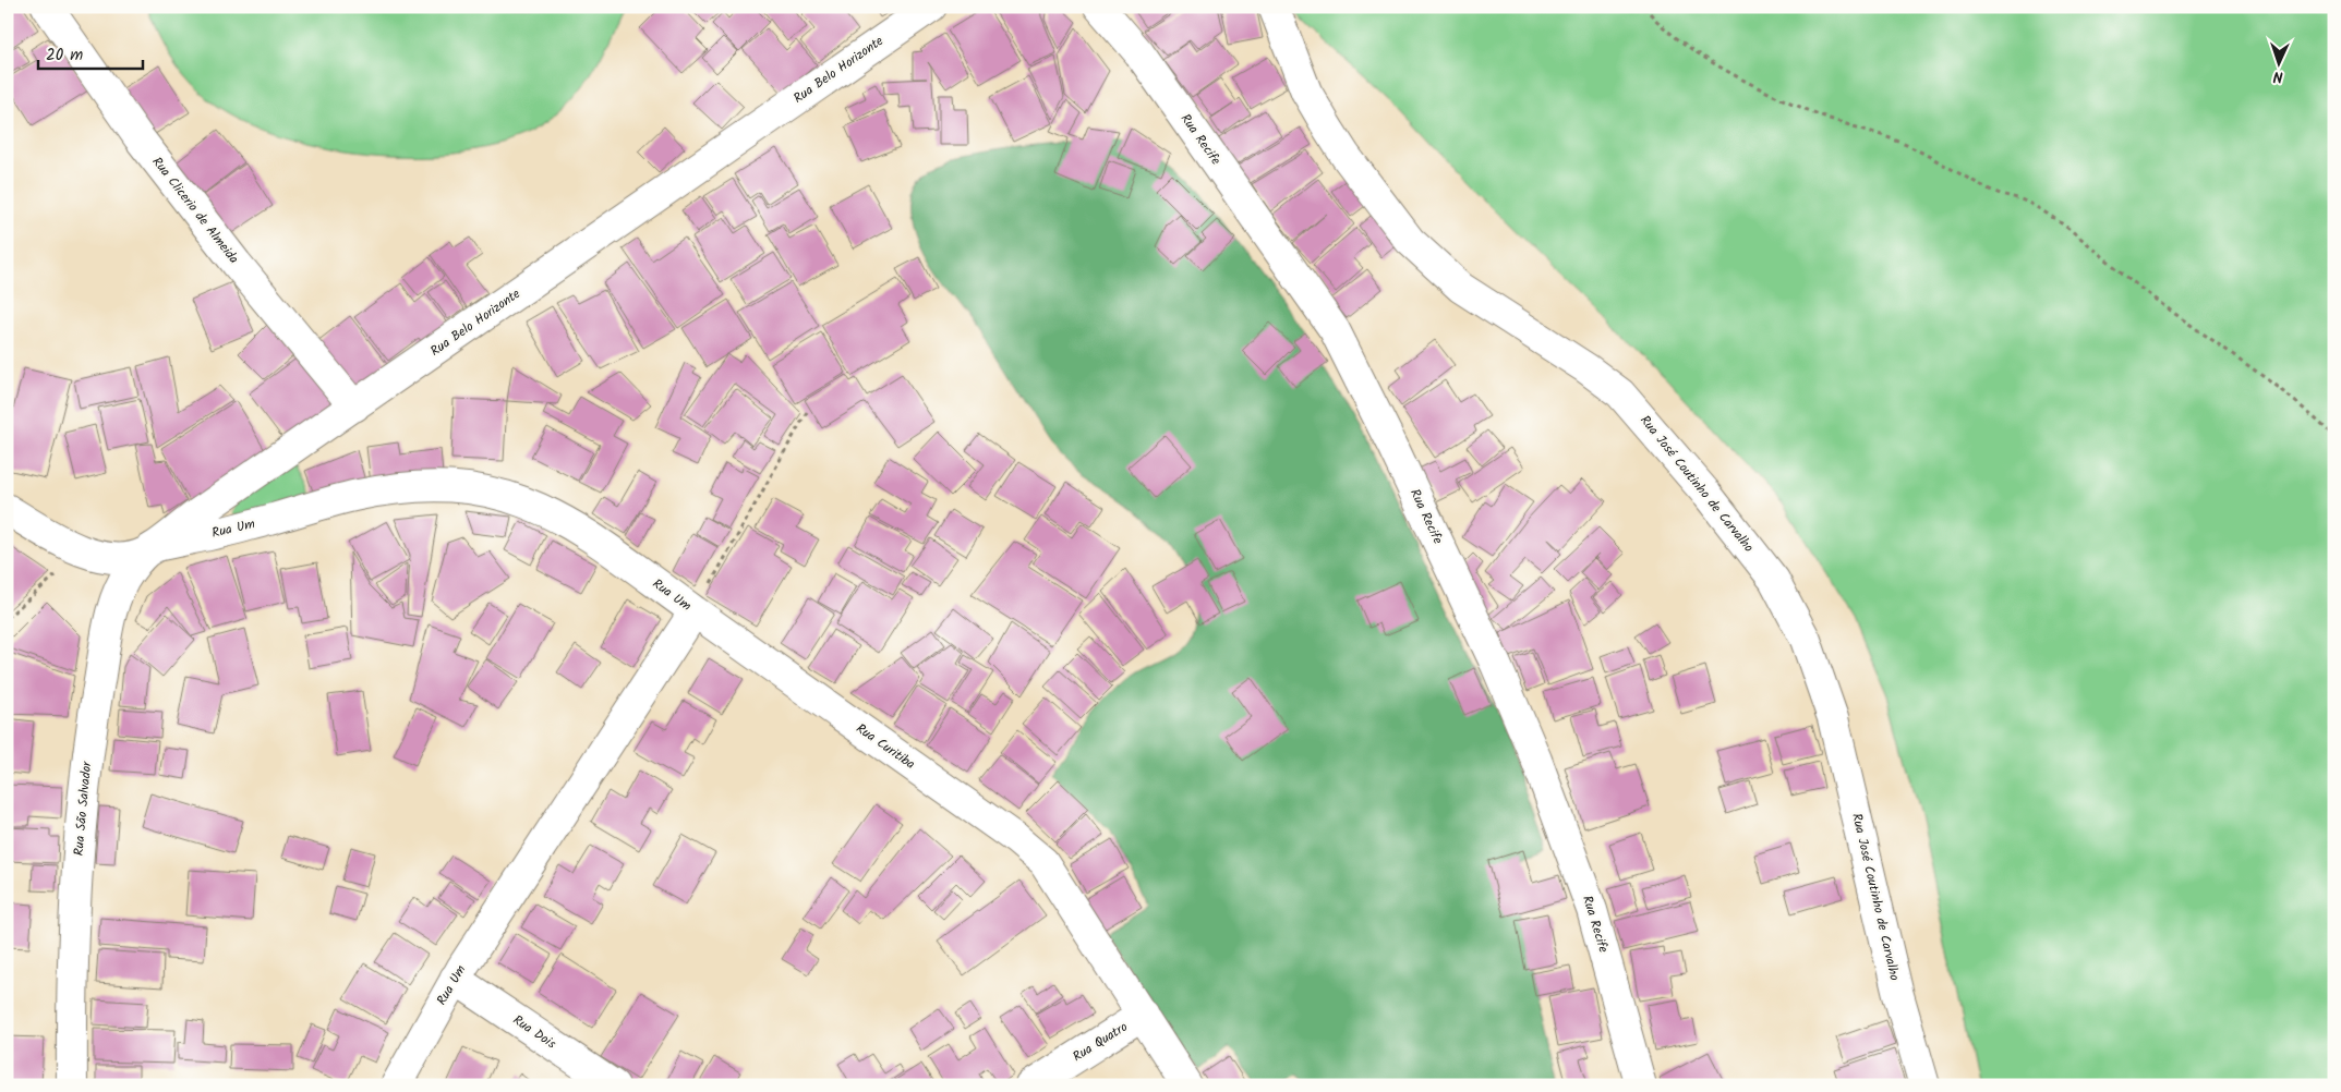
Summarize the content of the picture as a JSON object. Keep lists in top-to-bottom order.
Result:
{
  "streets": {
    "street": [
      "Rua Belo Horizonte",
      "Rua Recife",
      "Rua Clicerio de Almeida",
      "Rua José Coutinho de Carvalho",
      "Rua Um",
      "Rua Curitiba",
      "Rua São Salvador",
      "Rua Dois",
      "Rua Quatro"
    ]
  },
  "crossings": [
    ["Rua Belo Horizonte", "Rua Clicerio de Almeida"],
    ["Rua Belo Horizonte", "Rua Um"],
    ["Rua Belo Horizonte", "Rua São Salvador"],
    ["Rua Um", "Rua Curitiba"],
    ["Rua Um", "Rua São Salvador"],
    ["Rua Um", "Rua Dois"],
    ["Rua Curitiba", "Rua Quatro"]
  ],
  "scale_bar": "20 m",
  "north": "bottom"
}
